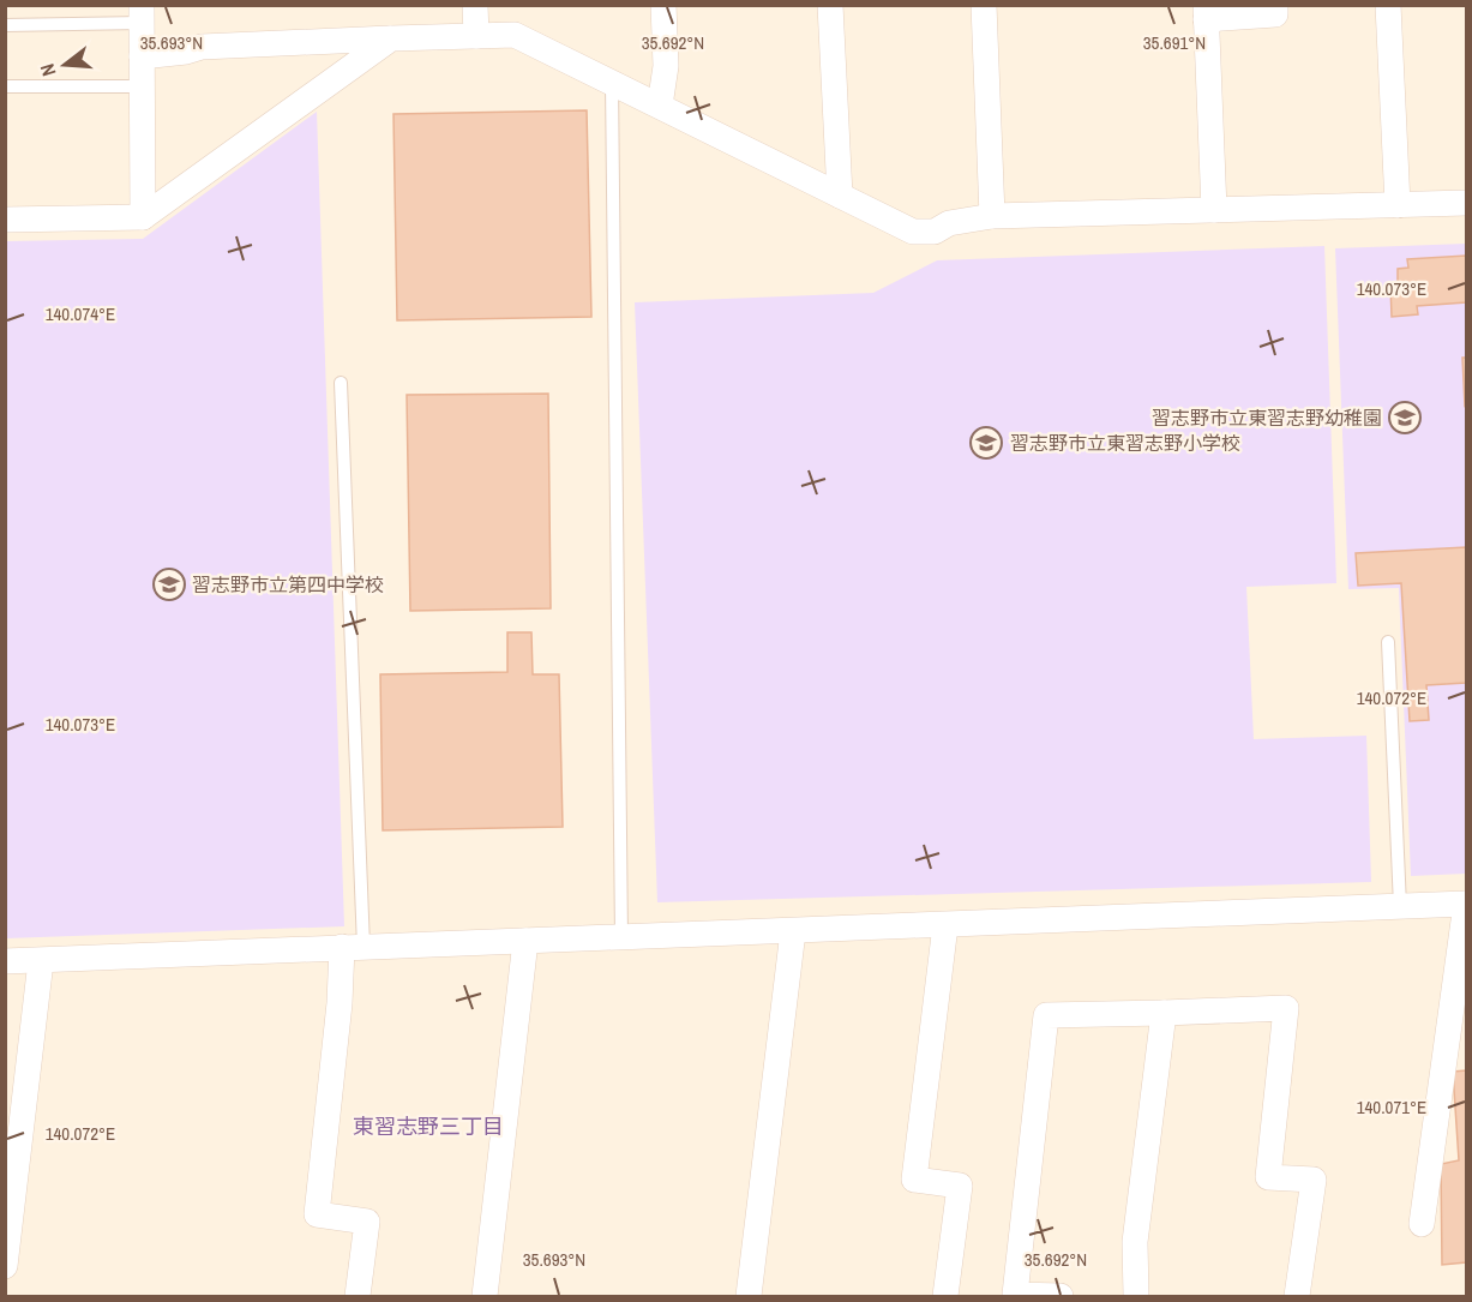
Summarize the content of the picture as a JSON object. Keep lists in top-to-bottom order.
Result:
{
  "districts": ["東習志野三丁目"],
  "places": {
    "school or university": ["習志野市立東習志野幼稚園", "習志野市立東習志野小学校", "習志野市立第四中学校"]
  },
  "north": "left",
  "coordinates": [
    "35.693°N",
    "35.692°N",
    "35.691°N",
    "140.073°E",
    "140.074°E",
    "140.072°E",
    "140.071°E"
  ]
}
